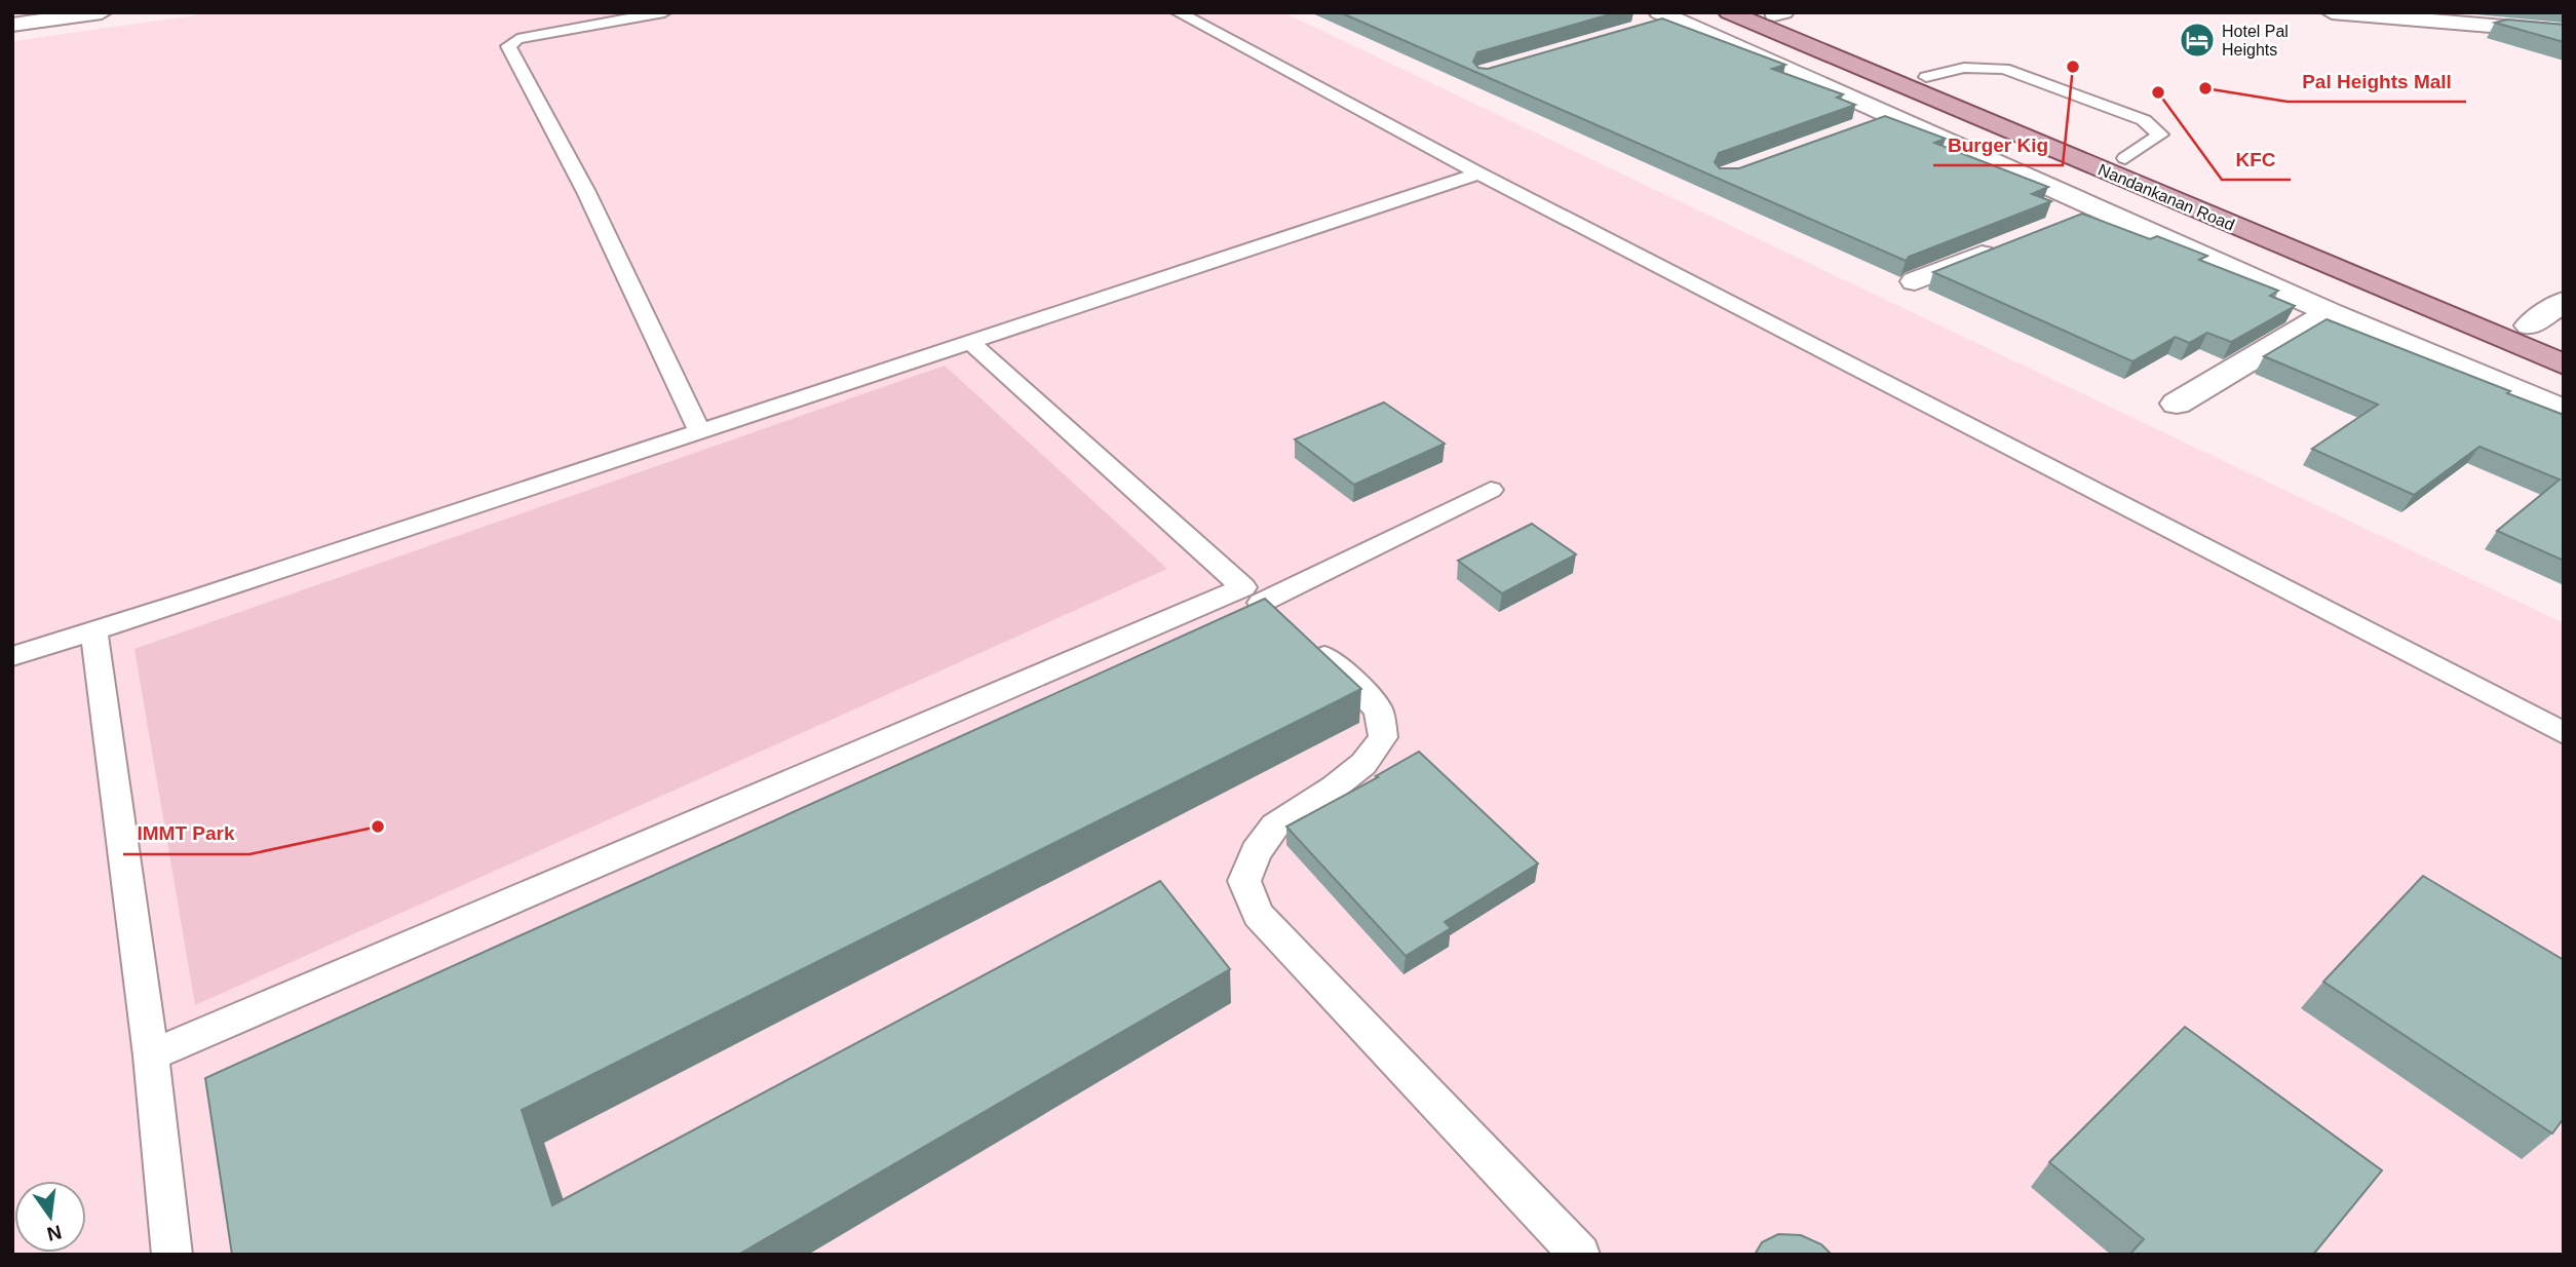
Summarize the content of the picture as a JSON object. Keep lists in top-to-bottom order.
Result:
{
  "streets": {
    "main road": ["Nandankanan Road"]
  },
  "places": {
    "hotel": ["Hotel Pal Heights"],
    "other": [
      "Burger Kig",
      "Pal Heights Mall",
      "KFC",
      "IMMT Park"
    ]
  },
  "north": "bottom"
}
